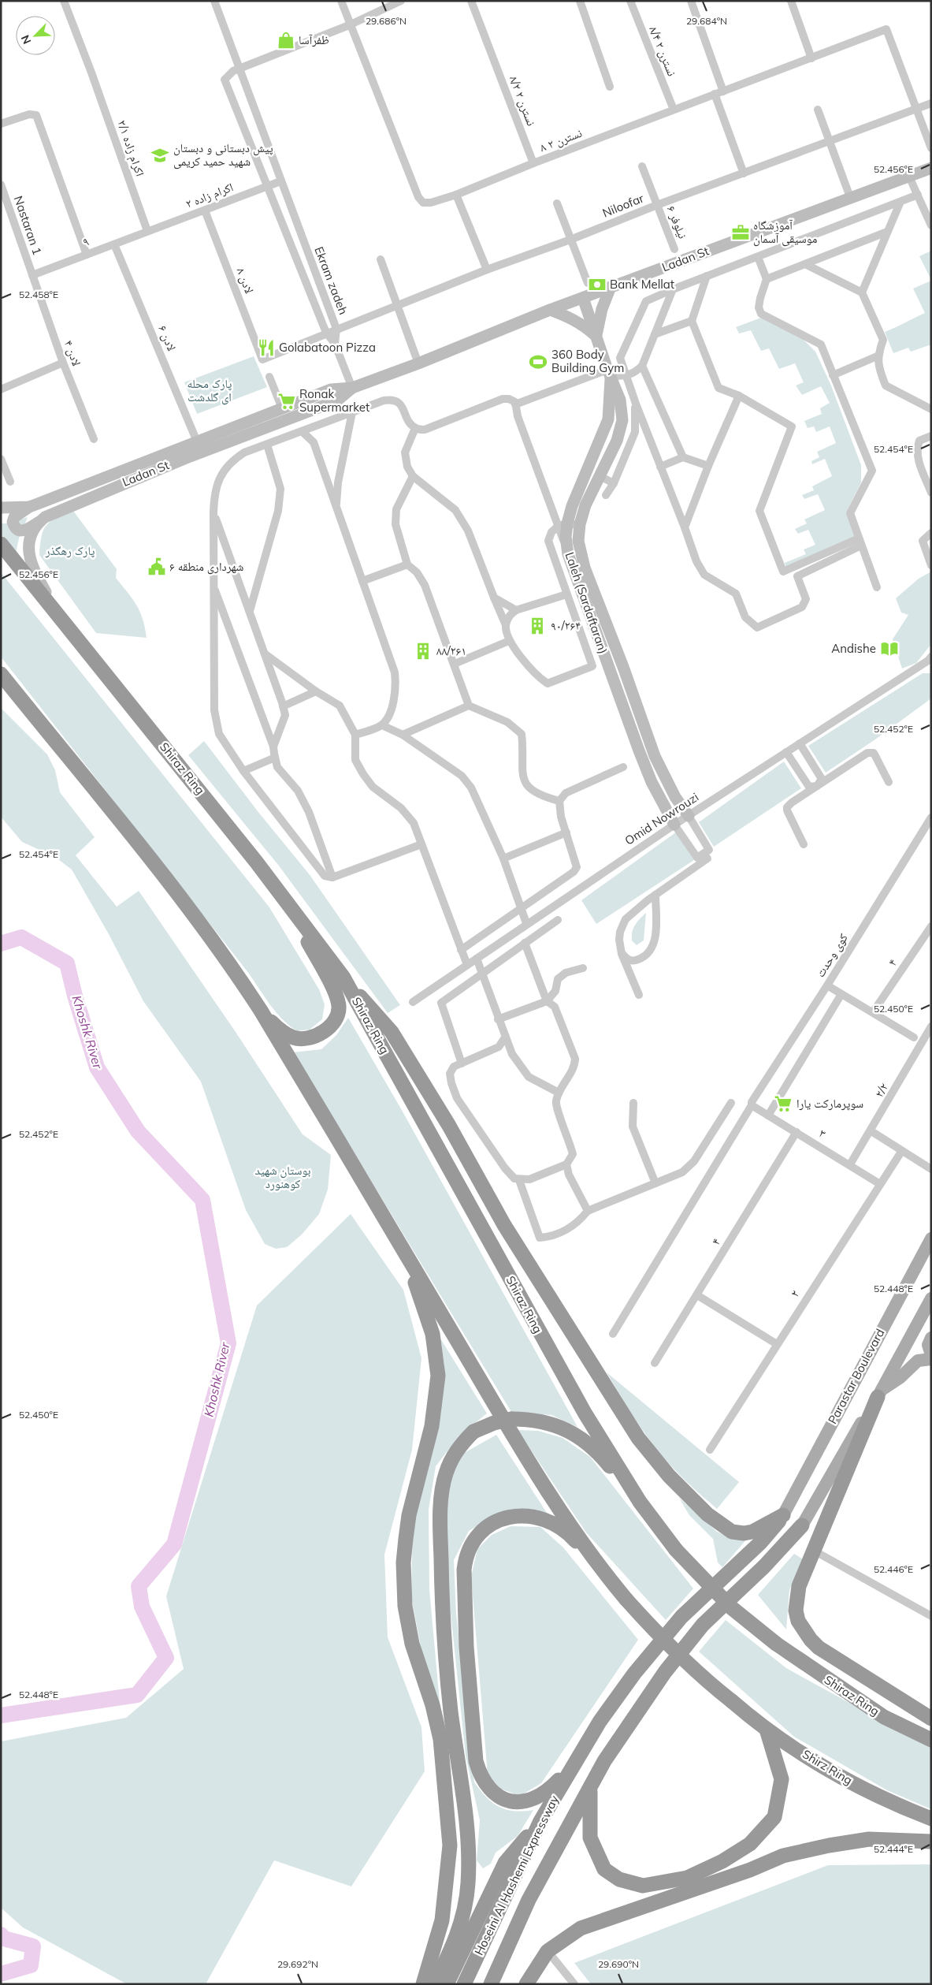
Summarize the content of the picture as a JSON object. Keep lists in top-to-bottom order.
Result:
{
  "streets": {
    "highway": ["Shiraz Ring", "Shirz Ring", "Hoseini Al Hashemi Expressway"],
    "main road": ["Parastar Boulevard"],
    "street": [
      "۸/۴ نسترن ۲",
      "۸/۲ نسترن ۲",
      "۸ نسترن ۲",
      "۲/۱ اکرام زاده",
      "۲ اکرام زاده",
      "Niloofar",
      "۶ نیلوفر",
      "Nastaran 1",
      "۹",
      "Ladan St",
      "۸ لادن",
      "Ekram zadeh",
      "۶ لادن",
      "۴ لادن",
      "Laleh (Sardaftaran)",
      "Omid Nowrouzi",
      "کوی وحدت",
      "۴",
      "۲/۲",
      "۳",
      "۲"
    ]
  },
  "crossings": [
    ["۸/۴ نسترن ۲", "۸ نسترن ۲"],
    ["۸/۲ نسترن ۲", "۸ نسترن ۲"],
    ["۸ نسترن ۲", "Niloofar"],
    ["۲/۱ اکرام زاده", "۲ اکرام زاده"],
    ["۲/۱ اکرام زاده", "۹"],
    ["۲ اکرام زاده", "۹"],
    ["۲ اکرام زاده", "۸ لادن"],
    ["۲ اکرام زاده", "Ekram zadeh"],
    ["Niloofar", "۶ نیلوفر"],
    ["Niloofar", "۸ لادن"],
    ["Niloofar", "Ekram zadeh"],
    ["Nastaran 1", "۹"],
    ["Nastaran 1", "۴ لادن"],
    ["۹", "۶ لادن"],
    ["۹", "۴ لادن"],
    ["Ladan St", "۶ لادن"],
    ["Ladan St", "Laleh (Sardaftaran)"],
    ["Laleh (Sardaftaran)", "Omid Nowrouzi"],
    ["کوی وحدت", "۳"],
    ["۴", "۳"],
    ["۲/۲", "۳"],
    ["۳", "۲"],
    ["Parastar Boulevard", "Hoseini Al Hashemi Expressway"]
  ],
  "water": ["Khoshk River"],
  "parks": ["پارک محله ای گلدشت", "پارک رهگذر", "بوستان شهید کوهنورد"],
  "places": {
    "shop": ["ظفرآسا"],
    "school or university": ["پیش دبستانی و دبستان شهید حمید کریمی"],
    "office": ["آموزشگاه موسیقی آسمان"],
    "bank": ["Bank Mellat"],
    "restaurant": ["Golabatoon Pizza"],
    "sports": ["360 Body Building Gym"],
    "supermarket": ["Ronak Supermarket", "سوپرمارکت یارا"],
    "public building": ["شهرداری منطقه ۶"],
    "building": ["۹۰/۲۶۴", "۸۸/۲۶۱"],
    "library": ["Andishe"]
  },
  "north": "bottom left",
  "coordinates": [
    "29.686°N",
    "29.684°N",
    "52.456°E",
    "52.458°E",
    "52.454°E",
    "52.452°E",
    "52.450°E",
    "52.448°E",
    "52.446°E",
    "52.444°E",
    "29.692°N",
    "29.690°N"
  ]
}
